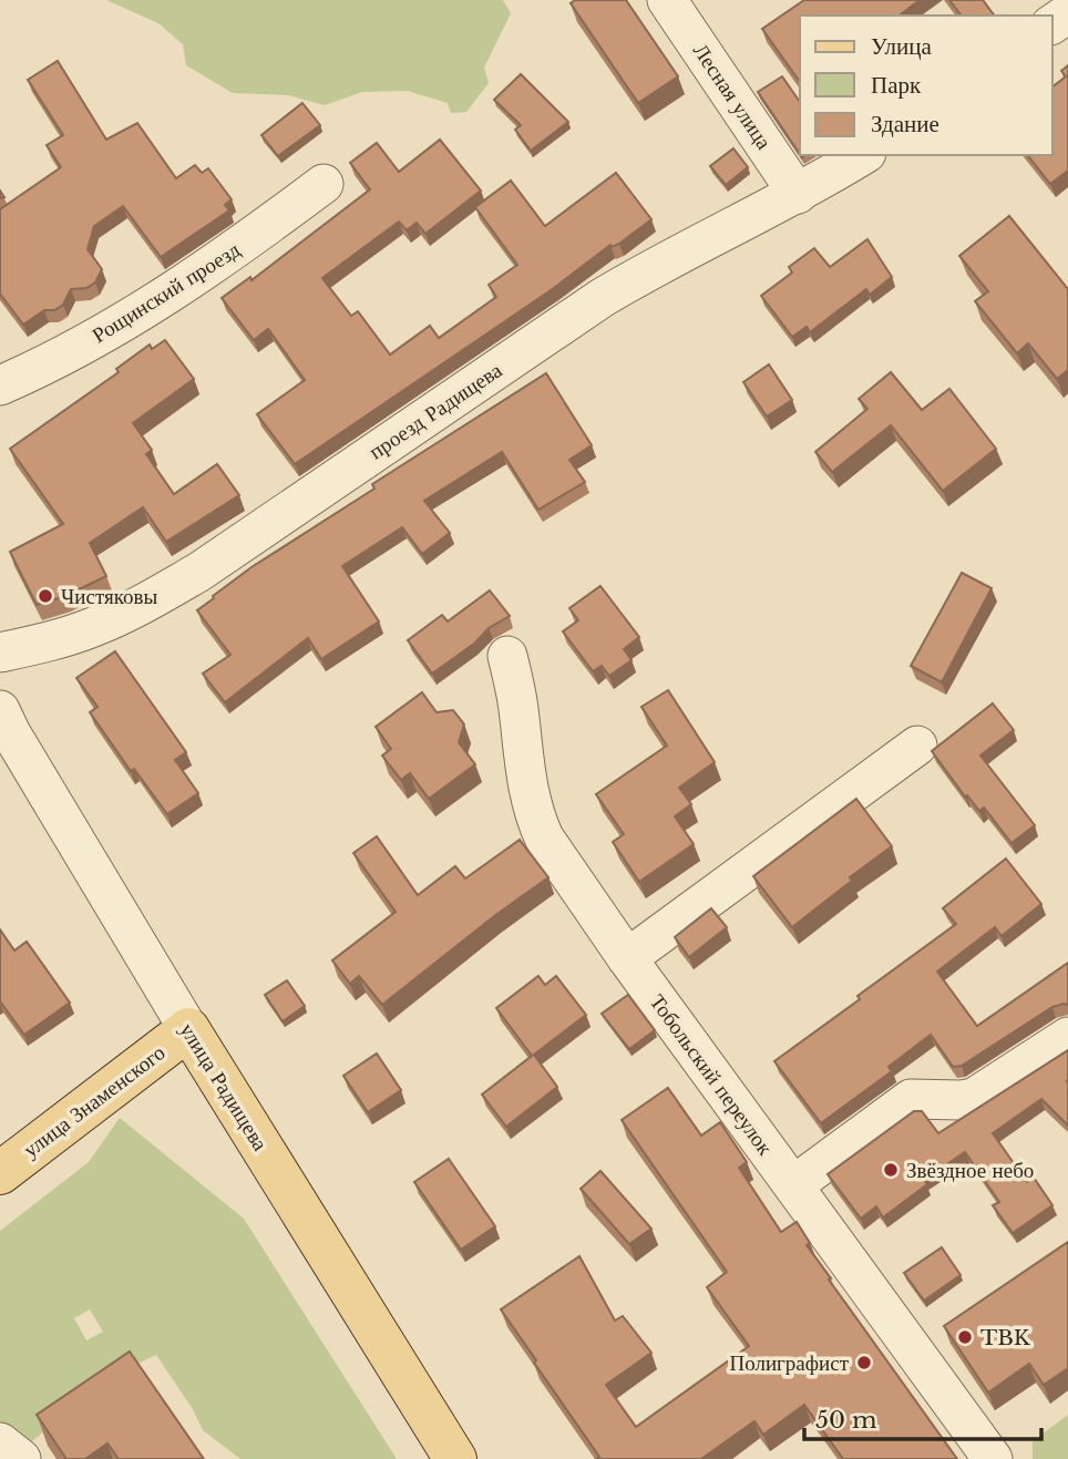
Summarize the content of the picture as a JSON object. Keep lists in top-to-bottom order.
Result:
{
  "streets": {
    "main road": ["улица Радищева", "улица Знаменского"],
    "street": [
      "Лесная улица",
      "Рощинский проезд",
      "проезд Радищева",
      "Тобольский переулок"
    ]
  },
  "crossings": [
    ["Лесная улица", "проезд Радищева"],
    ["улица Радищева", "улица Знаменского"]
  ],
  "places": [
    "Чистяковы",
    "Звёздное небо",
    "TBK",
    "Полиграфист"
  ],
  "legend": ["Улица", "Парк", "Здание"],
  "scale_bar": "50 m"
}
